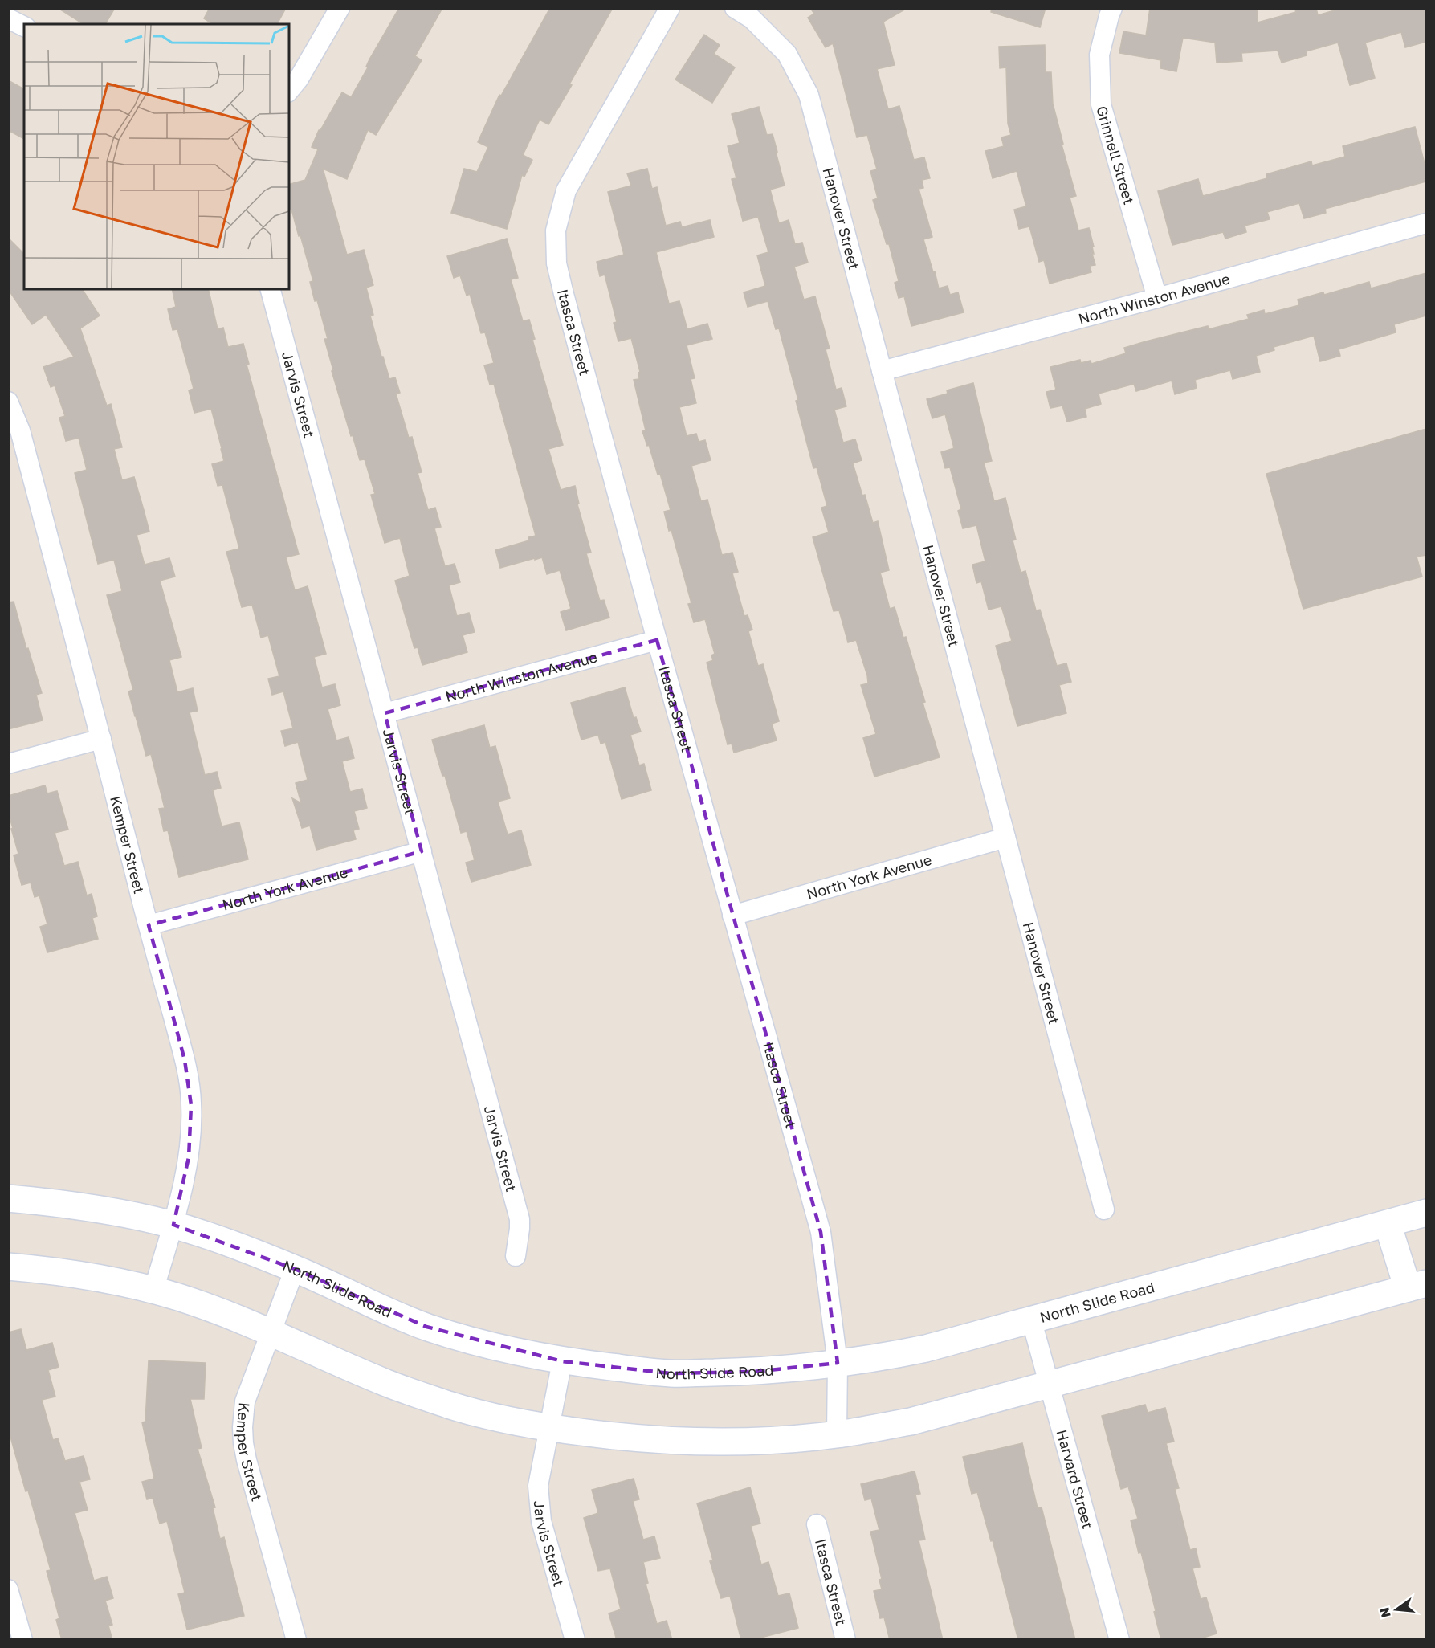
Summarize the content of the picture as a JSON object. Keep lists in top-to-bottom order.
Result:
{
  "streets": {
    "main road": ["North Slide Road"],
    "street": [
      "Grinnell Street",
      "Hanover Street",
      "North Winston Avenue",
      "Itasca Street",
      "Jarvis Street",
      "Kemper Street",
      "North York Avenue",
      "Harvard Street"
    ]
  },
  "crossings": [
    ["Grinnell Street", "North Winston Avenue"],
    ["Hanover Street", "North Winston Avenue"],
    ["Hanover Street", "North York Avenue"],
    ["North Winston Avenue", "Itasca Street"],
    ["North Winston Avenue", "Jarvis Street"],
    ["Itasca Street", "North York Avenue"],
    ["Itasca Street", "North Slide Road"],
    ["Jarvis Street", "North York Avenue"],
    ["Jarvis Street", "North Slide Road"],
    ["Kemper Street", "North York Avenue"],
    ["Kemper Street", "North Slide Road"],
    ["North Slide Road", "Harvard Street"]
  ],
  "north": "left"
}
